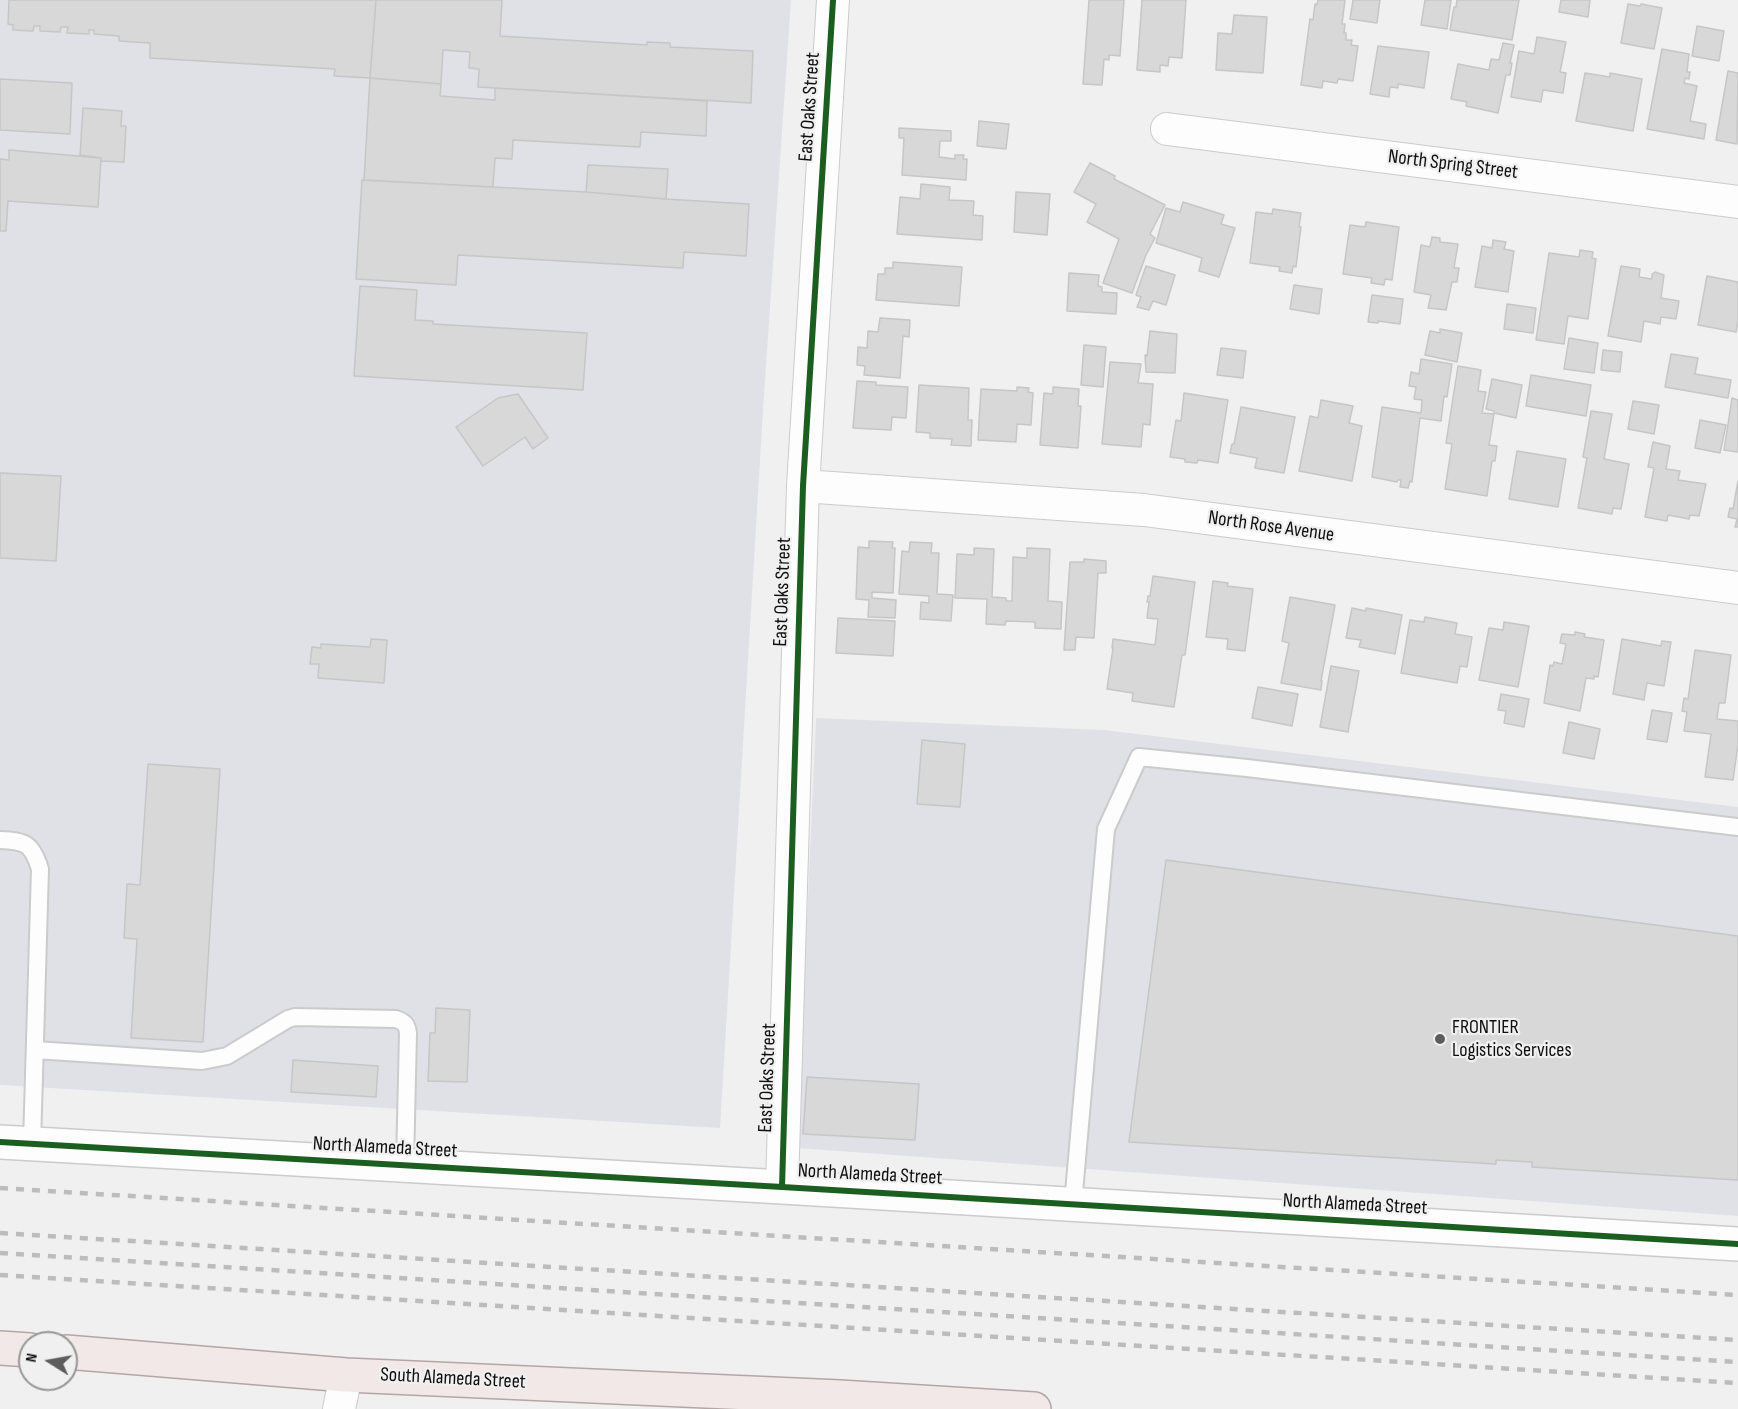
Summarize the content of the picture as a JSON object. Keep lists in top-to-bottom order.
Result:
{
  "streets": {
    "main road": ["South Alameda Street"],
    "street": [
      "East Oaks Street",
      "North Spring Street",
      "North Rose Avenue",
      "North Alameda Street"
    ]
  },
  "crossings": [
    ["East Oaks Street", "North Rose Avenue"],
    ["East Oaks Street", "North Alameda Street"]
  ],
  "places": ["FRONTIER Logistics Services"],
  "north": "left"
}
